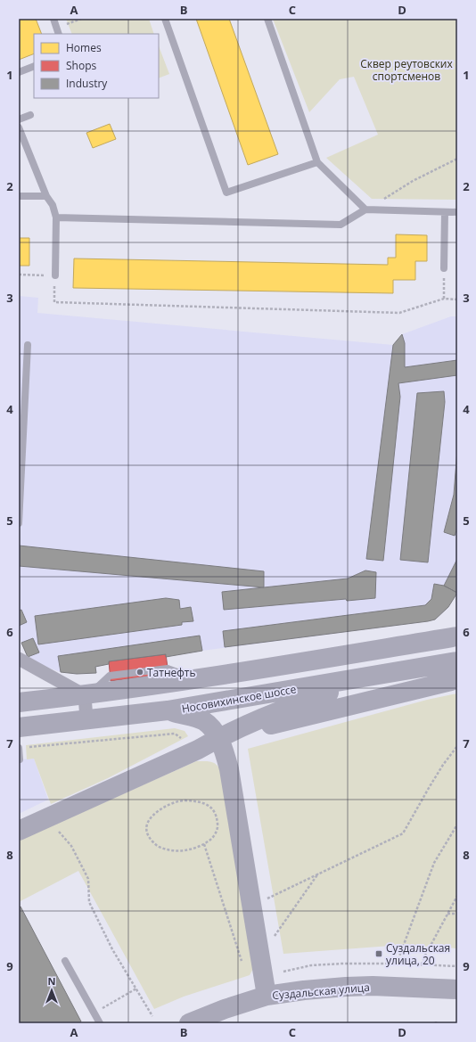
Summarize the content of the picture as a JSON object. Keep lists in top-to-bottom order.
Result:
{
  "streets": {
    "main road": ["Носовихинское шоссе", "Суздальская улица"]
  },
  "parks": ["Сквер реутовских спортсменов"],
  "places": {
    "other": ["Татнефть"],
    "transit": ["Суздальская улица, 20"]
  },
  "legend": ["Homes", "Shops", "Industry"],
  "north": "top",
  "grid": {
    "columns": [
      "A",
      "B",
      "C",
      "D"
    ],
    "rows": [
      "1",
      "2",
      "3",
      "4",
      "5",
      "6",
      "7",
      "8",
      "9"
    ]
  }
}
